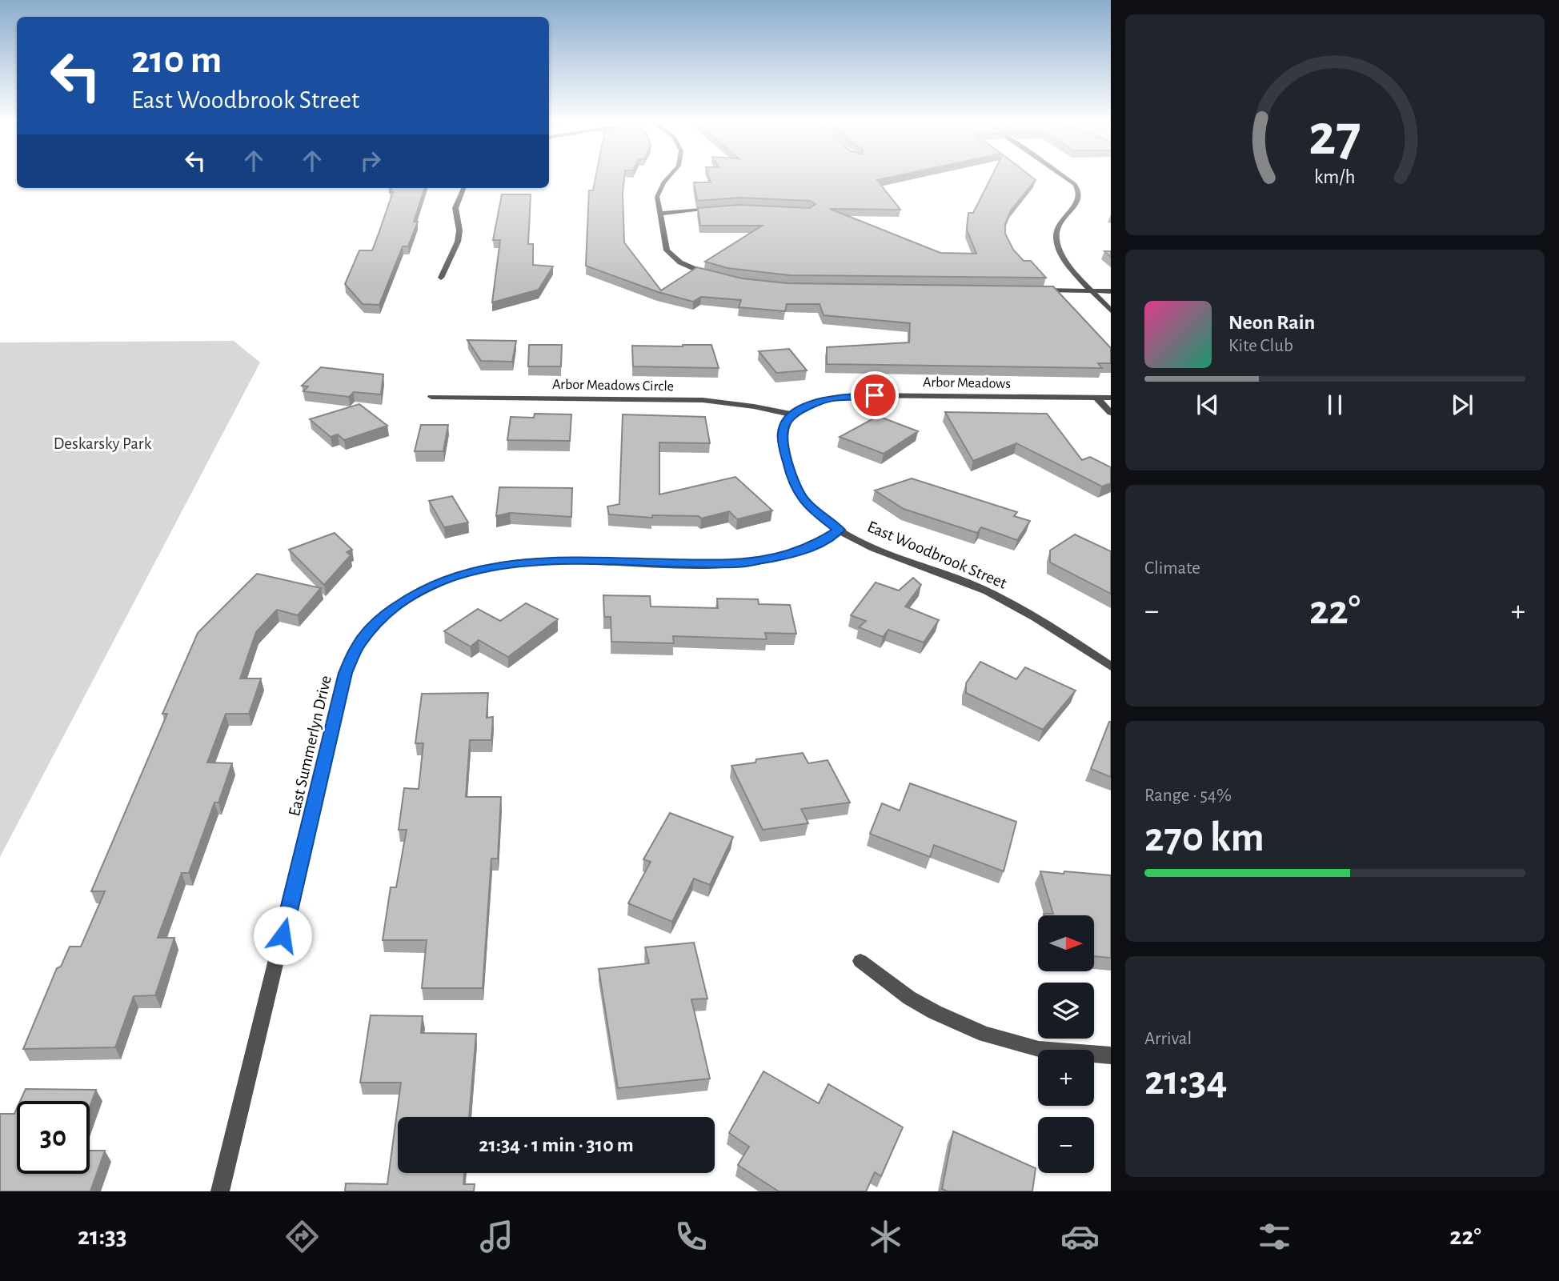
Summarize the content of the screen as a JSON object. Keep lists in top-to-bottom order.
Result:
{
  "streets": {
    "street": [
      "Arbor Meadows",
      "Arbor Meadows Circle",
      "East Woodbrook Street",
      "East Summerlyn Drive"
    ]
  },
  "crossings": [
    ["Arbor Meadows", "Arbor Meadows Circle"],
    ["Arbor Meadows", "East Woodbrook Street"],
    ["Arbor Meadows Circle", "East Woodbrook Street"],
    ["East Woodbrook Street", "East Summerlyn Drive"]
  ],
  "parks": ["Deskarsky Park"],
  "north": "right",
  "page": {
    "turn": ["210 m", "East Woodbrook Street"],
    "song": ["Neon Rain", "Kite Club"],
    "tile": [
      "Climate",
      ["Range · 54%", "270 km"],
      ["Arrival", "21:34"]
    ],
    "heat": ["−", "22°", "+"],
    "map_buttons": ["+", "−"],
    "limit": "30",
    "trip": "21:34 · 1 min · 310 m",
    "tabs": ["21:33", "22°"],
    "gauge": ["27", "km/h"]
  }
}
